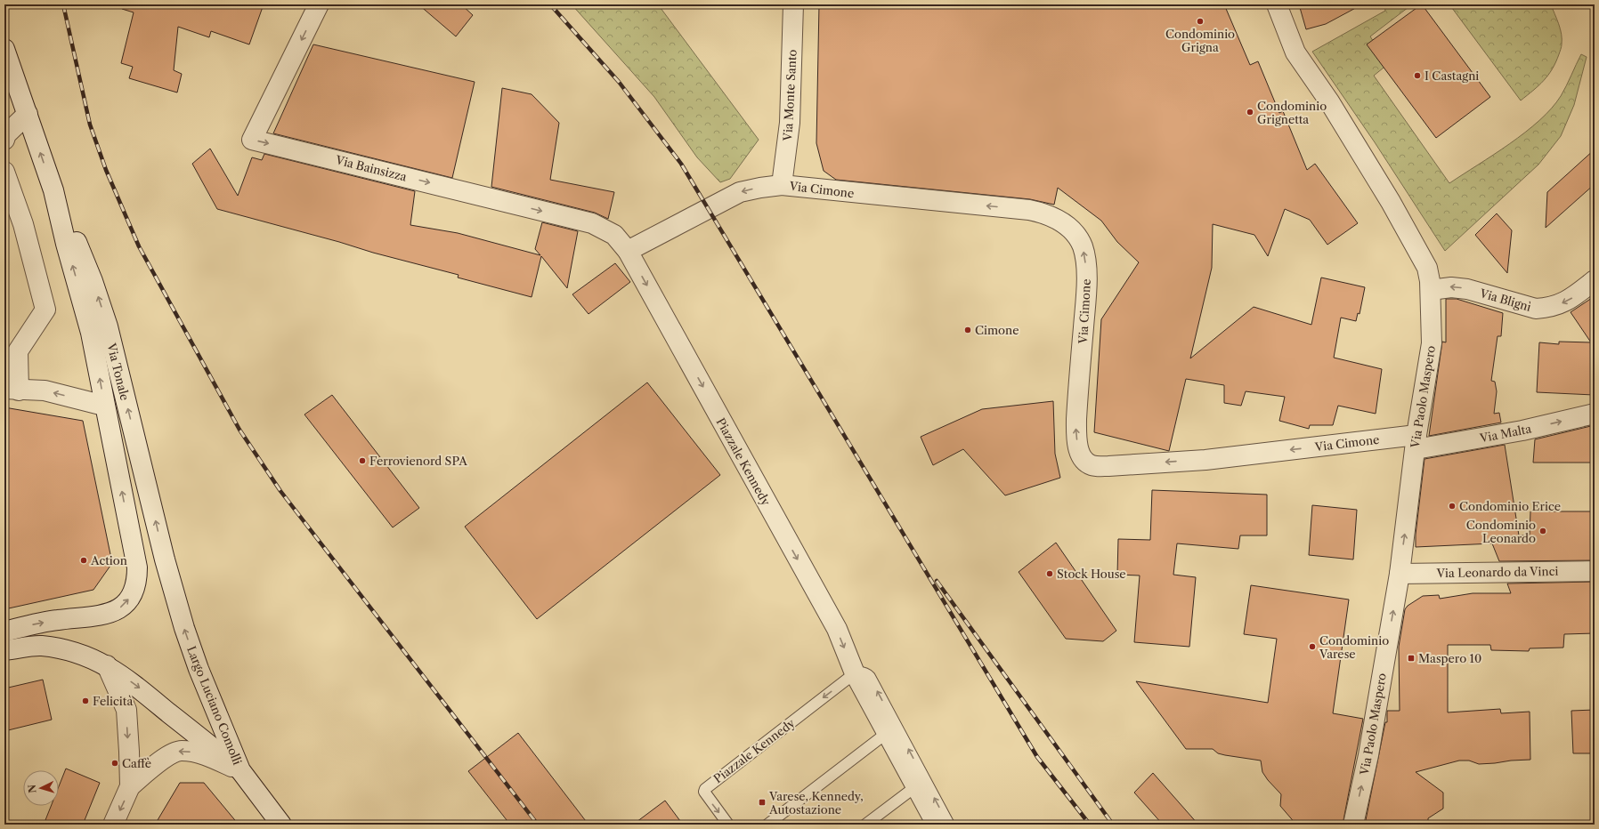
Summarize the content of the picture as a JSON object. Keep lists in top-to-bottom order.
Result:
{
  "streets": {
    "street": [
      "Via Monte Santo",
      "Via Bainsizza",
      "Via Cimone",
      "Via Blignì",
      "Via Tonale",
      "Via Paolo Maspero",
      "Via Malta",
      "Piazzale Kennedy",
      "Via Leonardo da Vinci",
      "Largo Luciano Comolli"
    ]
  },
  "crossings": [
    ["Via Monte Santo", "Via Cimone"],
    ["Via Bainsizza", "Via Cimone"],
    ["Via Bainsizza", "Piazzale Kennedy"],
    ["Via Cimone", "Via Paolo Maspero"],
    ["Via Cimone", "Via Malta"],
    ["Via Cimone", "Piazzale Kennedy"],
    ["Via Blignì", "Via Paolo Maspero"],
    ["Via Tonale", "Largo Luciano Comolli"],
    ["Via Paolo Maspero", "Via Malta"],
    ["Via Paolo Maspero", "Via Leonardo da Vinci"]
  ],
  "one_way": ["Via Blignì", "Via Paolo Maspero", "Via Malta"],
  "places": {
    "other": [
      "Condominio Grigna",
      "I Castagni",
      "Condominio Grignetta",
      "Cimone",
      "Ferrovienord SPA",
      "Condominio Erice",
      "Condominio Leonardo",
      "Action",
      "Stock House",
      "Condominio Varese",
      "Felicità",
      "Caffè"
    ],
    "transit": ["Maspero 10", "Varese, Kennedy, Autostazione"]
  },
  "north": "left"
}
